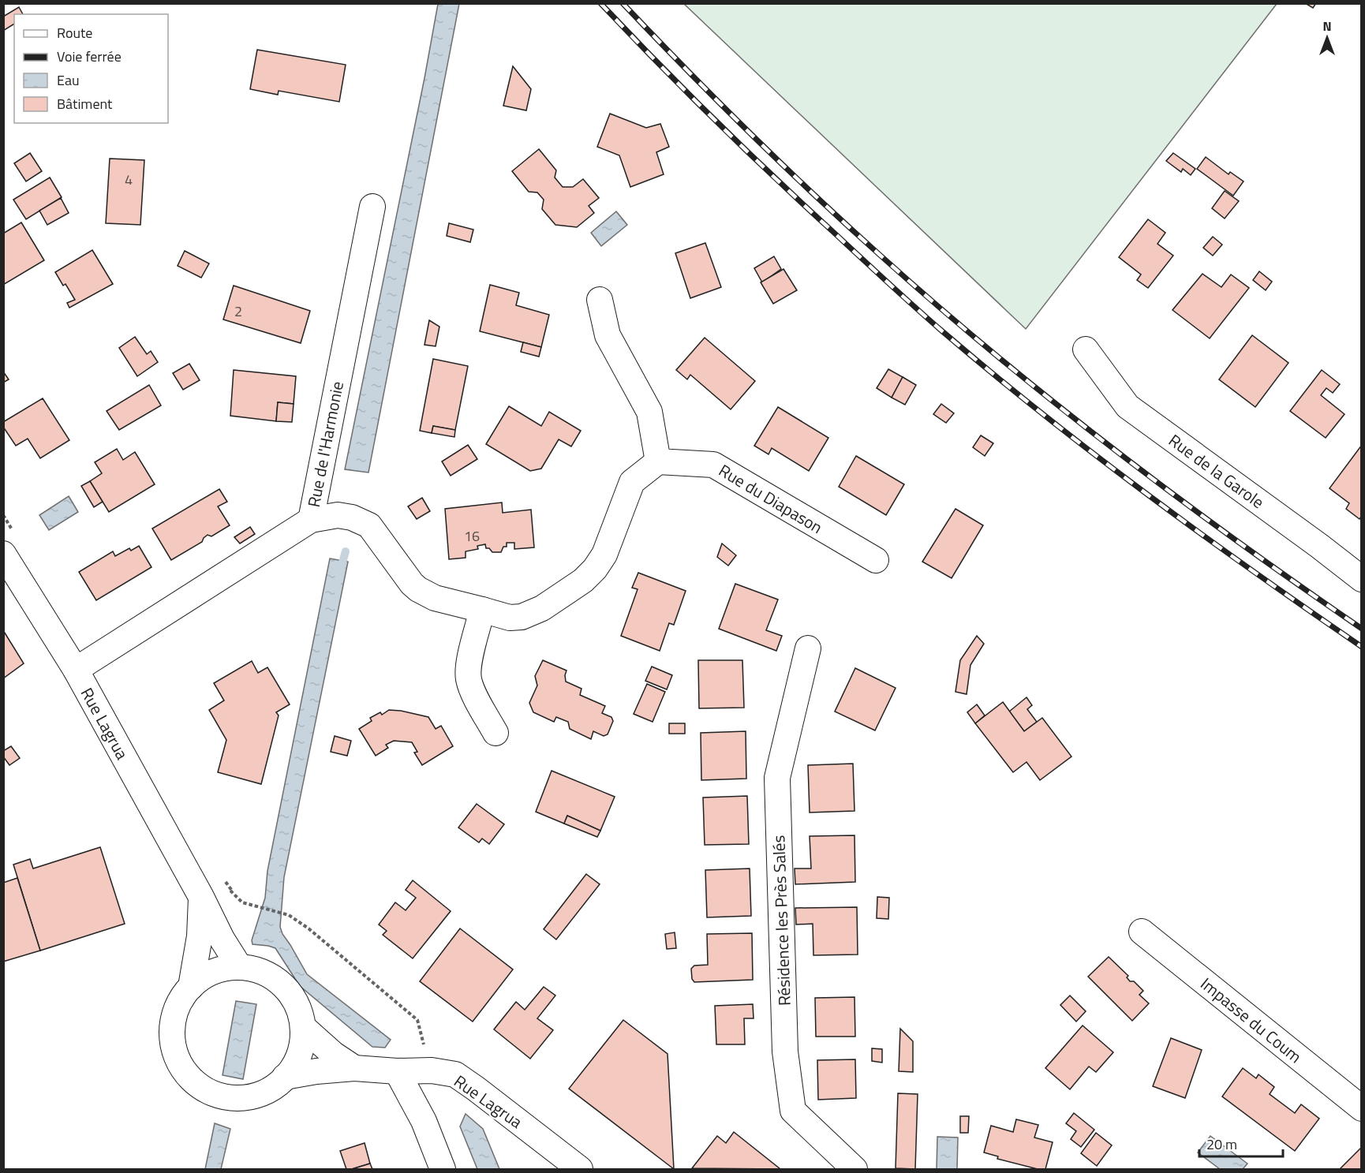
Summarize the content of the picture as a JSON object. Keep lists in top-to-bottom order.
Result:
{
  "streets": {
    "street": [
      "Rue de l'Harmonie",
      "Rue de la Garole",
      "Rue du Diapason",
      "Rue Lagrua",
      "Résidence les Près Salés",
      "Impasse du Coum"
    ]
  },
  "crossings": [
    ["Rue de l'Harmonie", "Rue Lagrua"]
  ],
  "house_numbers": ["4", "2", "16"],
  "legend": [
    "Route",
    "Voie ferrée",
    "Eau",
    "Bâtiment"
  ],
  "scale_bar": "20 m",
  "north": "top"
}
